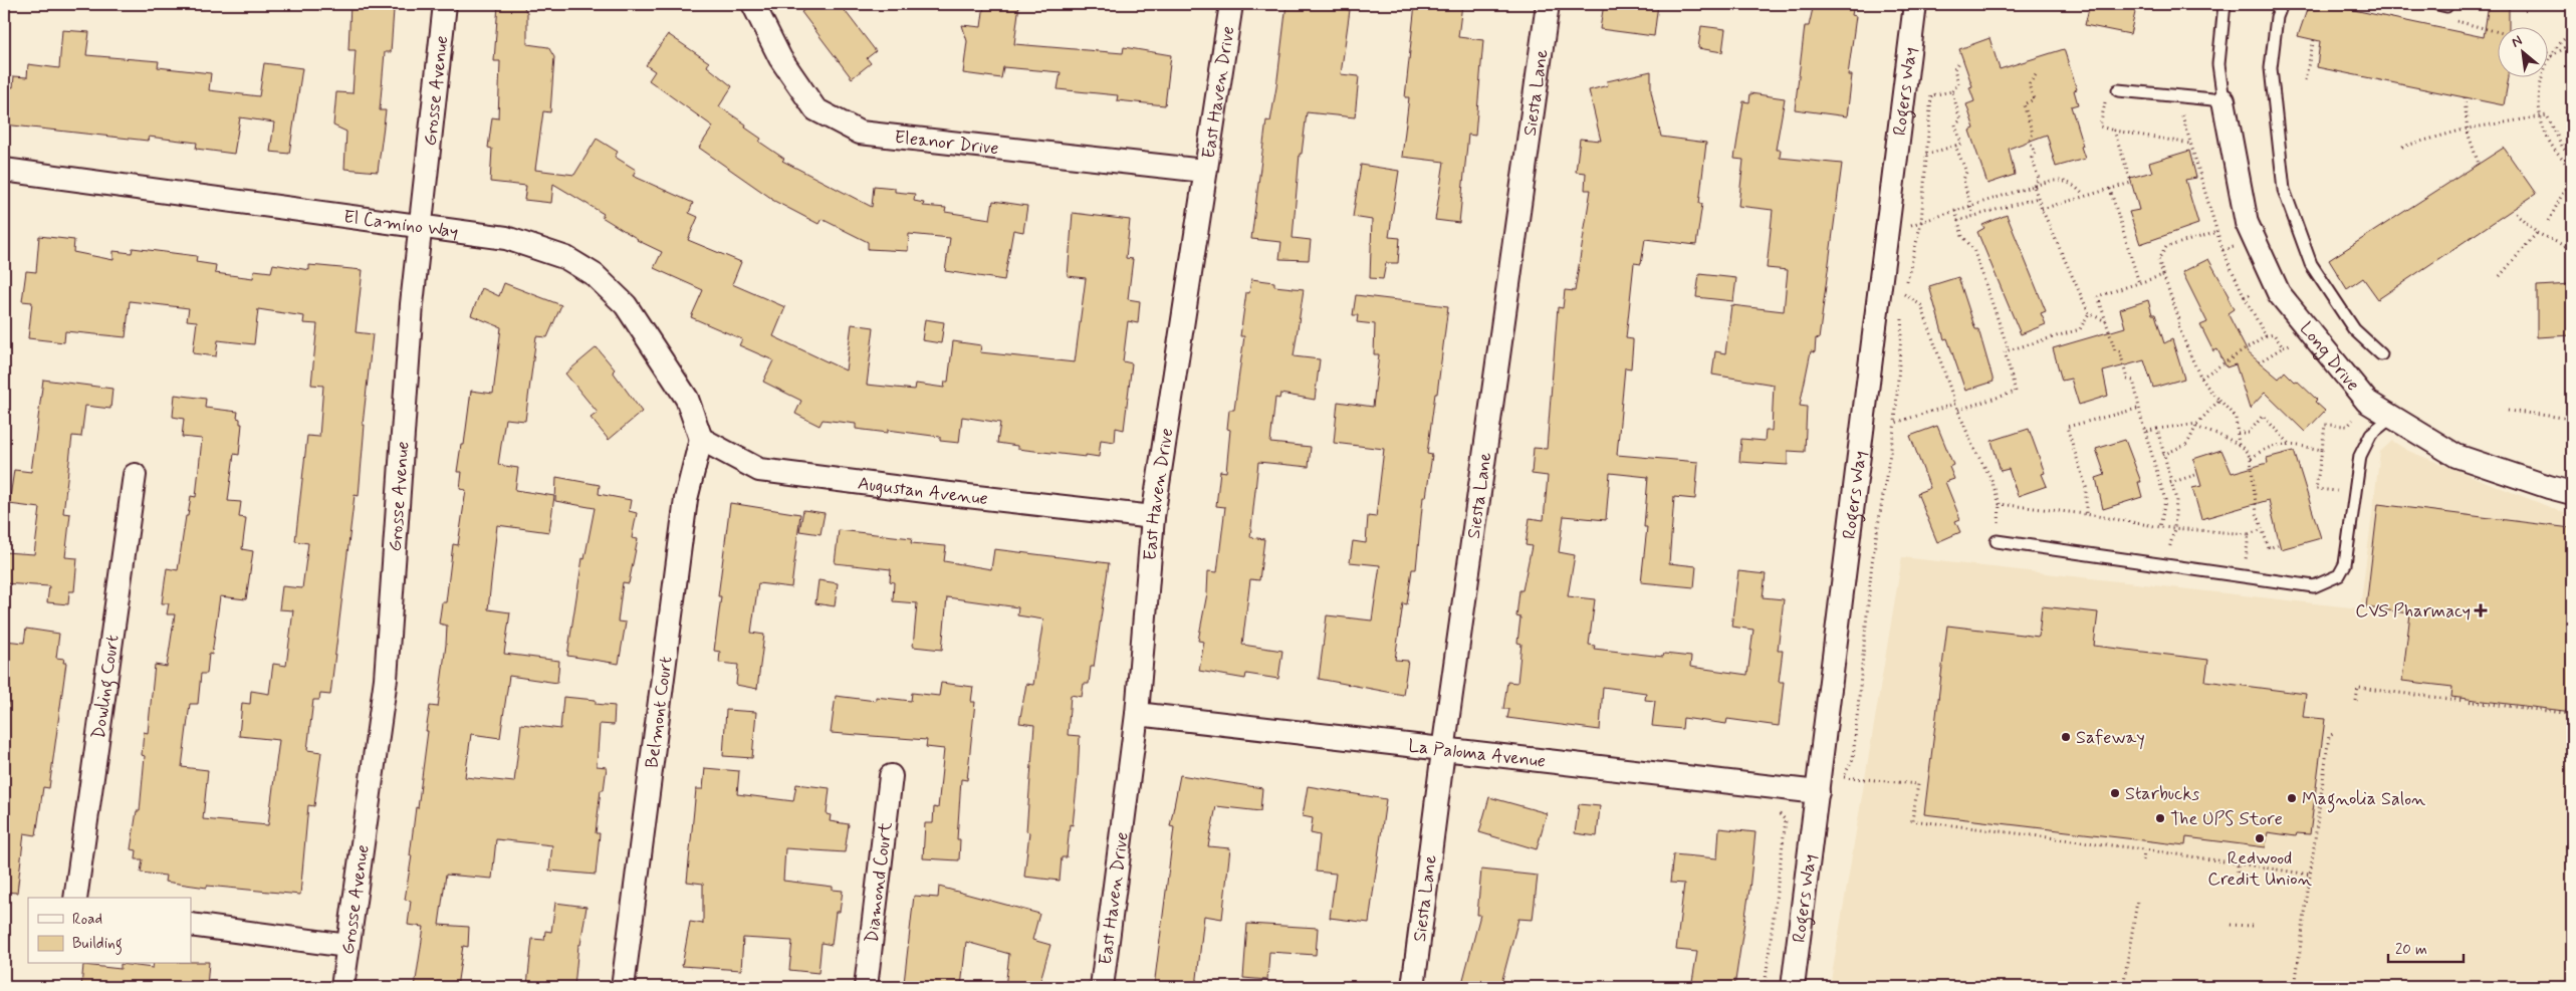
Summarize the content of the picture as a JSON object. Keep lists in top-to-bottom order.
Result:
{
  "streets": {
    "street": [
      "Grosse Avenue",
      "East Haven Drive",
      "Siesta Lane",
      "Rogers Way",
      "Eleanor Drive",
      "El Camino Way",
      "Long Drive",
      "Augustan Avenue",
      "Dowling Court",
      "Belmont Court",
      "La Paloma Avenue",
      "Diamond Court"
    ]
  },
  "crossings": [
    ["Grosse Avenue", "El Camino Way"],
    ["East Haven Drive", "Eleanor Drive"],
    ["East Haven Drive", "Augustan Avenue"],
    ["East Haven Drive", "La Paloma Avenue"],
    ["Siesta Lane", "La Paloma Avenue"],
    ["Rogers Way", "La Paloma Avenue"],
    ["El Camino Way", "Augustan Avenue"],
    ["El Camino Way", "Belmont Court"],
    ["Augustan Avenue", "Belmont Court"]
  ],
  "places": {
    "health": ["CVS Pharmacy"],
    "other": [
      "Safeway",
      "Starbucks",
      "Magnolia Salon",
      "The UPS Store",
      "Redwood Credit Union"
    ]
  },
  "legend": ["Road", "Building"],
  "scale_bar": "20 m",
  "north": "top left"
}
